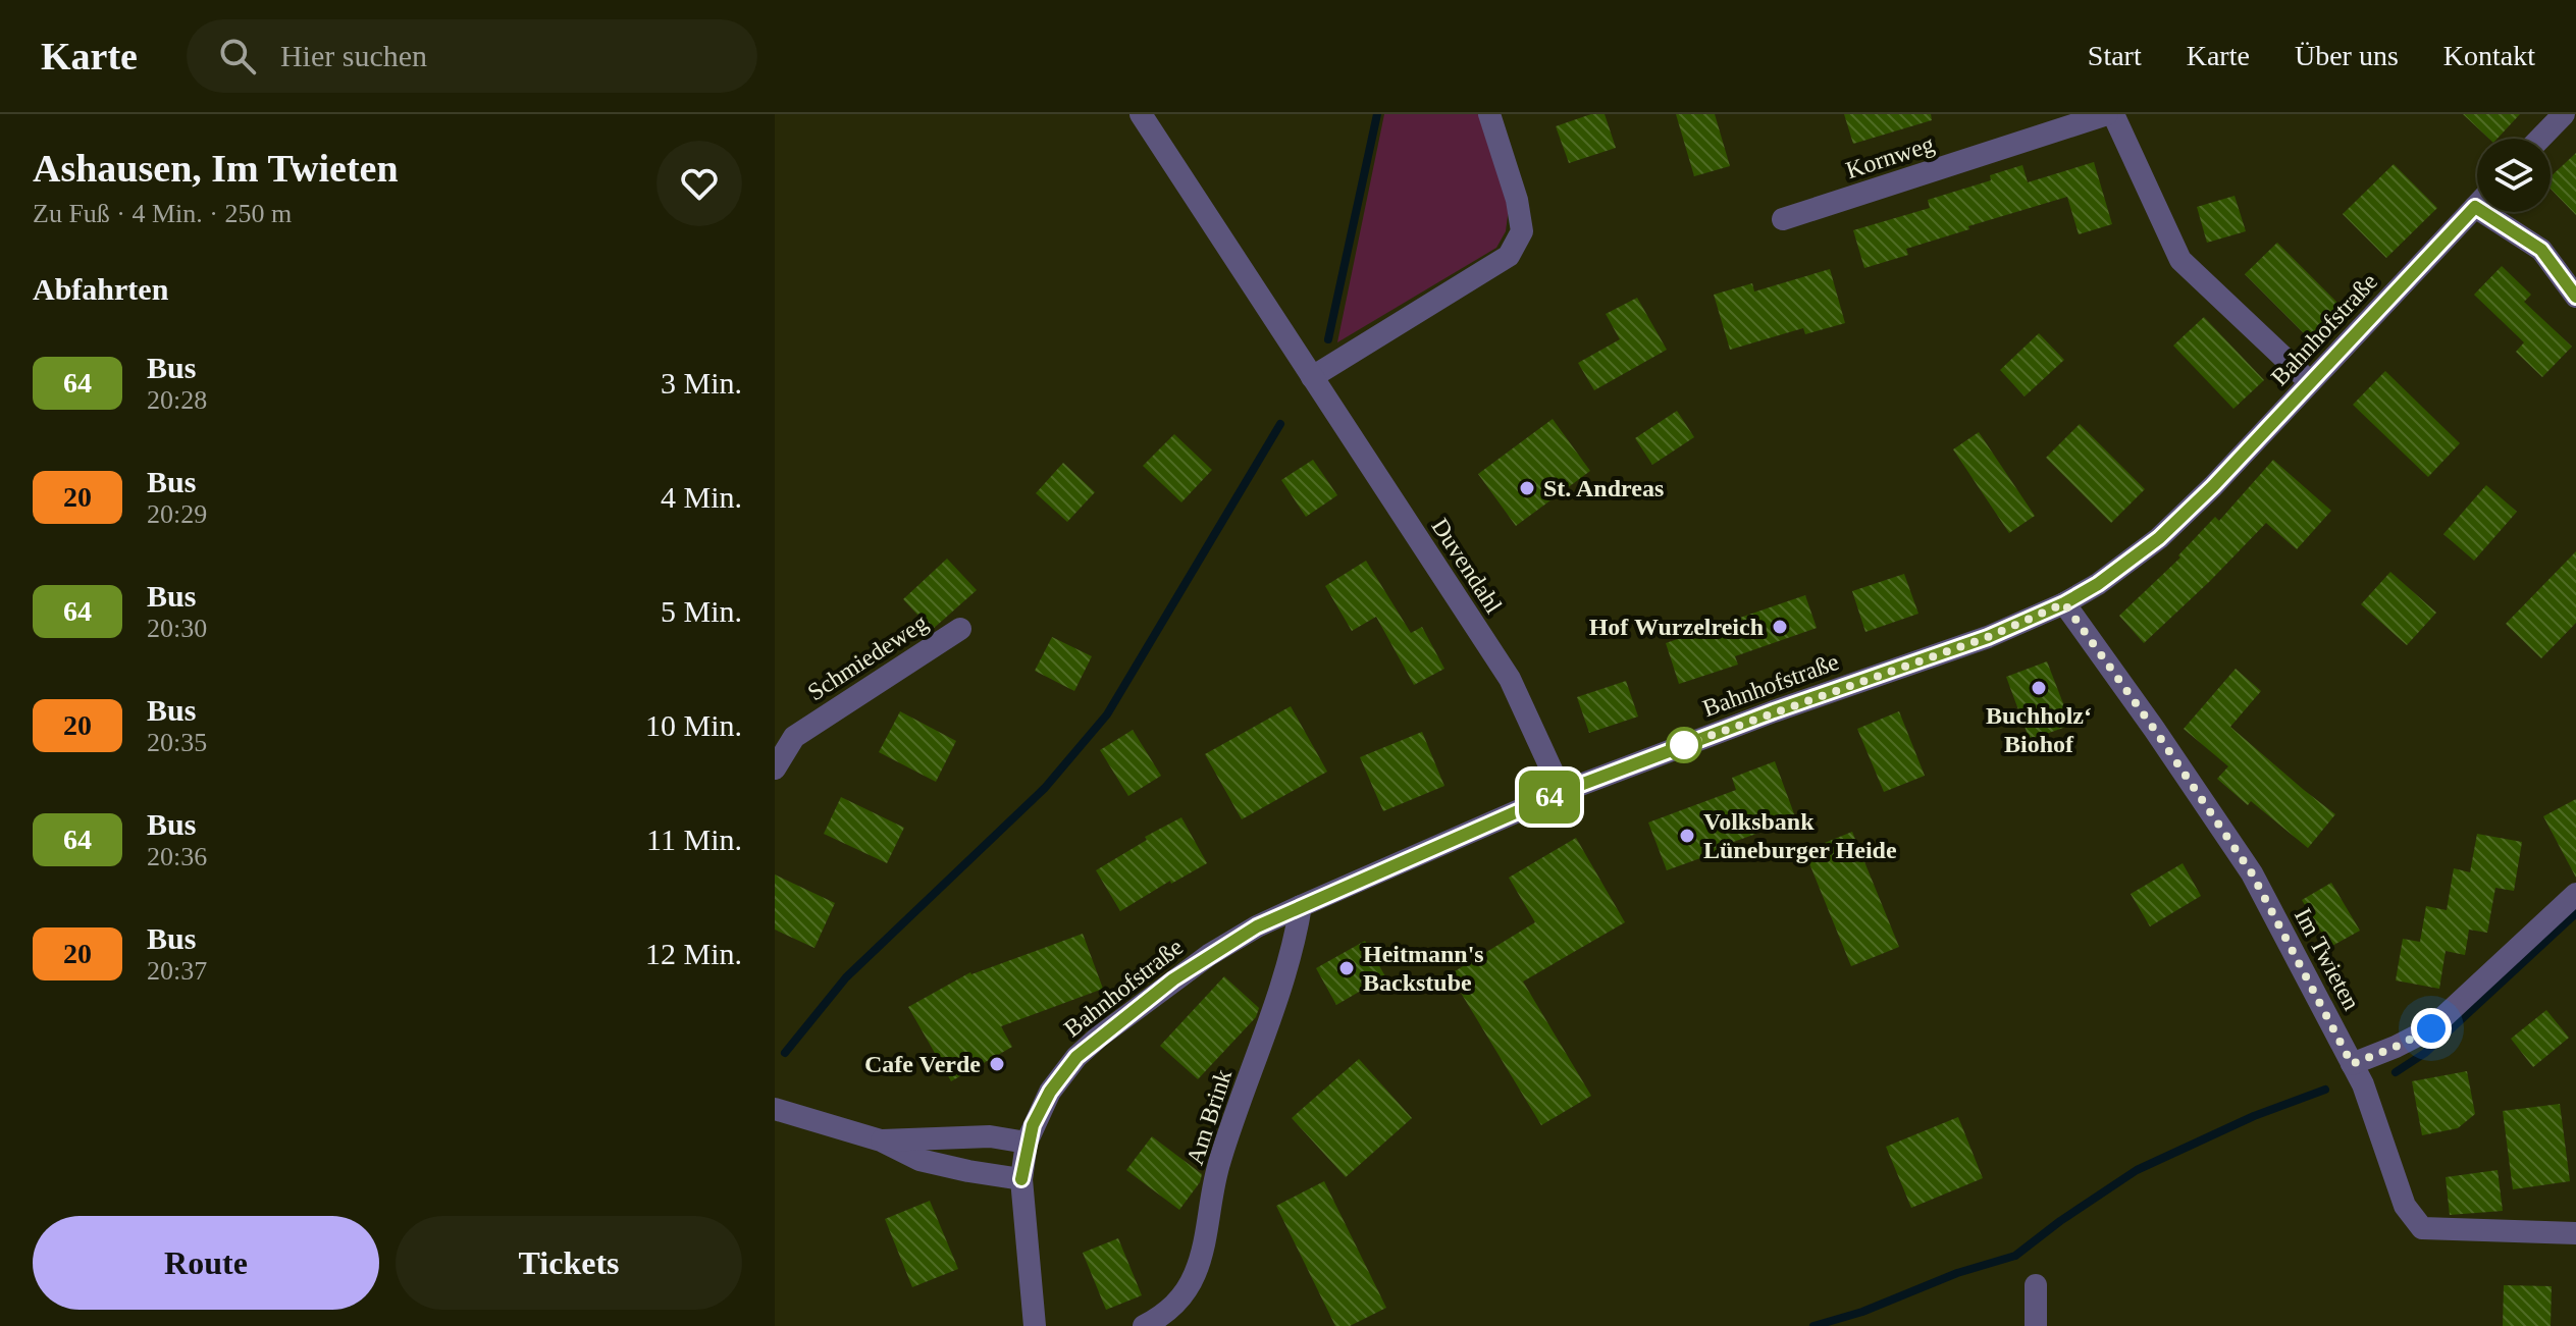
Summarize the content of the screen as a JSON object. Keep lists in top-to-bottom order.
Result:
{
  "streets": {
    "street": [
      "Kornweg",
      "Bahnhofstraße",
      "Duvendahl",
      "Schmiedeweg",
      "Im Twieten",
      "Am Brink"
    ]
  },
  "crossings": [
    ["Bahnhofstraße", "Duvendahl"],
    ["Bahnhofstraße", "Im Twieten"],
    ["Bahnhofstraße", "Am Brink"]
  ],
  "places": [
    "St. Andreas",
    "Hof Wurzelreich",
    "Buchholz‘ Biohof",
    "Volksbank Lüneburger Heide",
    "Heitmann's Backstube",
    "Cafe Verde"
  ],
  "lines": ["bus line 64"],
  "page": {
    "header": "Karte",
    "search": "Hier suchen",
    "nav": [
      "Start",
      "Karte",
      "Über uns",
      "Kontakt"
    ],
    "heading": [
      ["Ashausen, Im Twieten", "Zu Fuß · 4 Min. · 250 m"],
      "Abfahrten"
    ],
    "on_map": "64",
    "list": [
      {
        "mark": "64",
        "name": "Bus",
        "note": "20:28",
        "value": "3 Min."
      },
      {
        "mark": "20",
        "name": "Bus",
        "note": "20:29",
        "value": "4 Min."
      },
      {
        "mark": "64",
        "name": "Bus",
        "note": "20:30",
        "value": "5 Min."
      },
      {
        "mark": "20",
        "name": "Bus",
        "note": "20:35",
        "value": "10 Min."
      },
      {
        "mark": "64",
        "name": "Bus",
        "note": "20:36",
        "value": "11 Min."
      },
      {
        "mark": "20",
        "name": "Bus",
        "note": "20:37",
        "value": "12 Min."
      }
    ],
    "buttons": ["Route", "Tickets"]
  }
}
